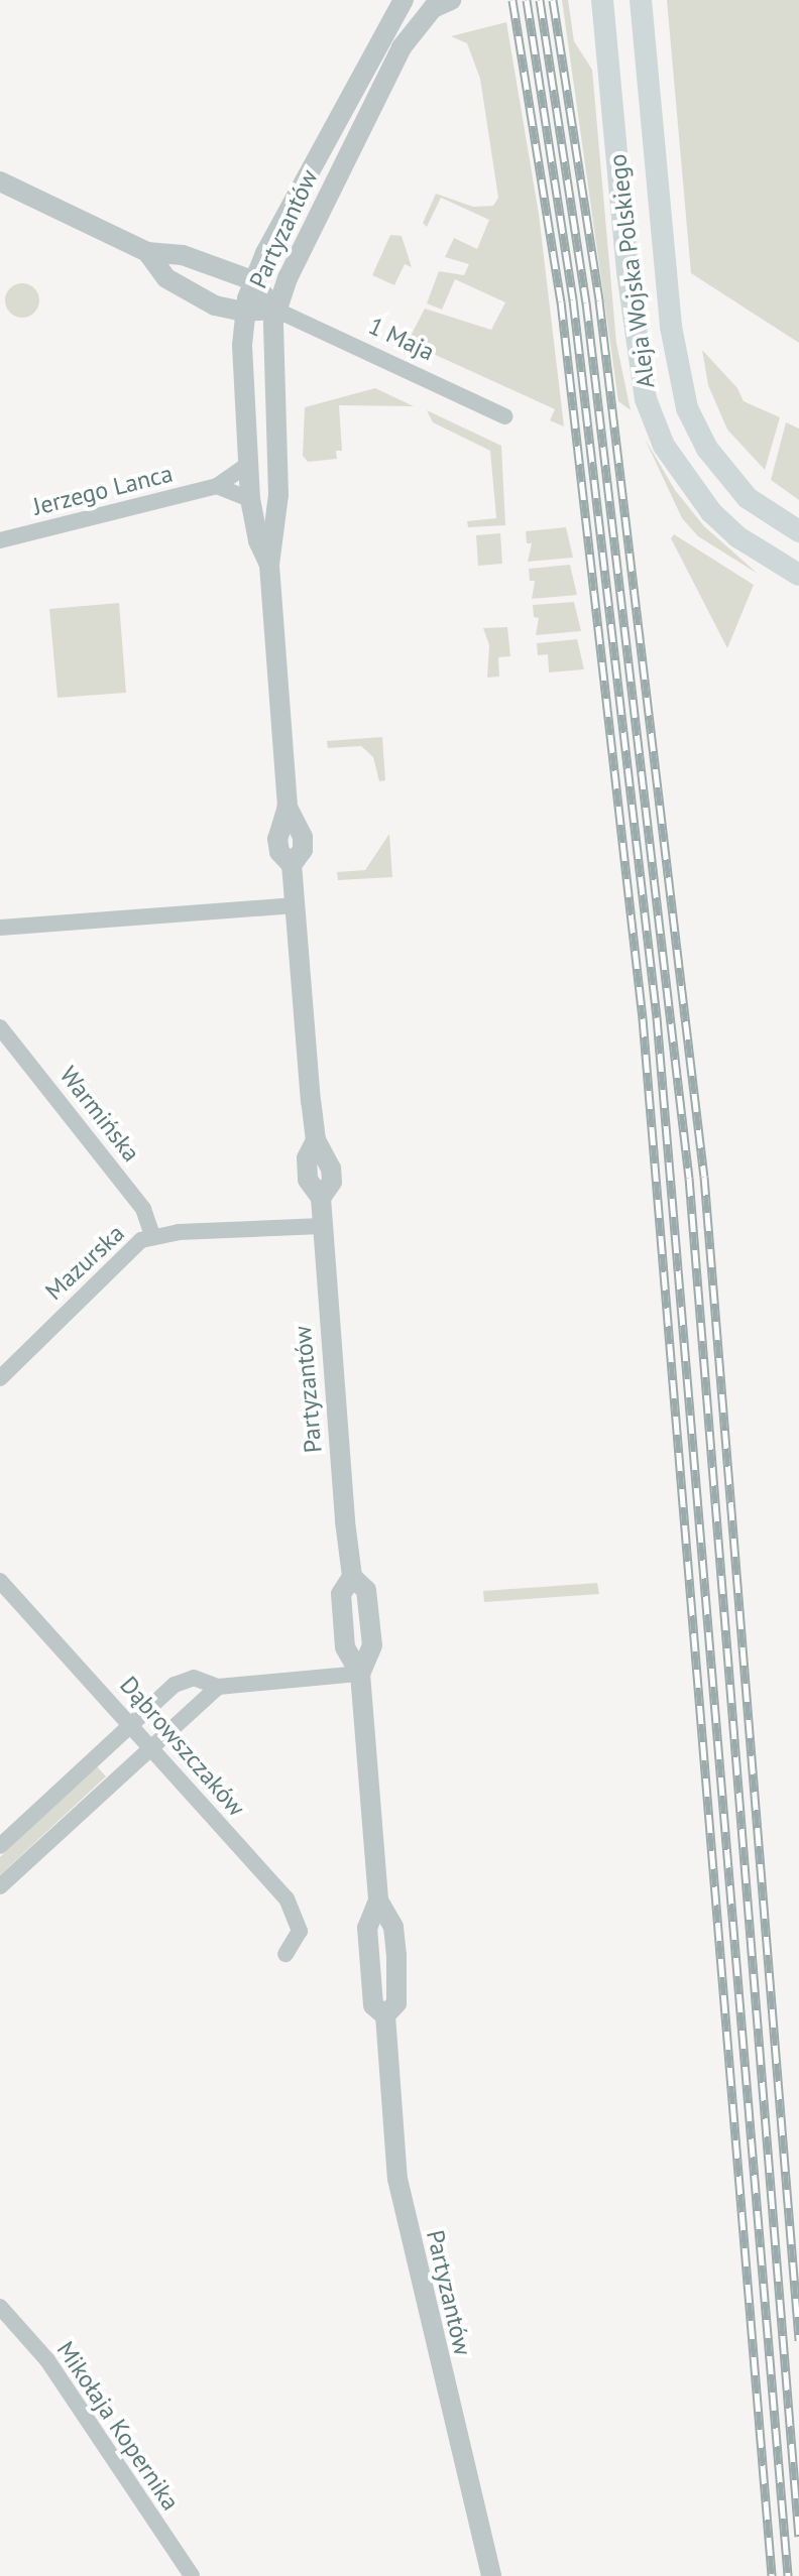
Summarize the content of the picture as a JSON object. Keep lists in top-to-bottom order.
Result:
{
  "streets": {
    "main road": ["Aleja Wojska Polskiego"],
    "street": [
      "Partyzantów",
      "1 Maja",
      "Jerzego Lanca",
      "Warmińska",
      "Mazurska",
      "Dąbrowszczaków",
      "Mikołaja Kopernika"
    ]
  },
  "crossings": [
    ["Partyzantów", "1 Maja"],
    ["Partyzantów", "Jerzego Lanca"],
    ["Partyzantów", "Mazurska"],
    ["Warmińska", "Mazurska"]
  ]
}
